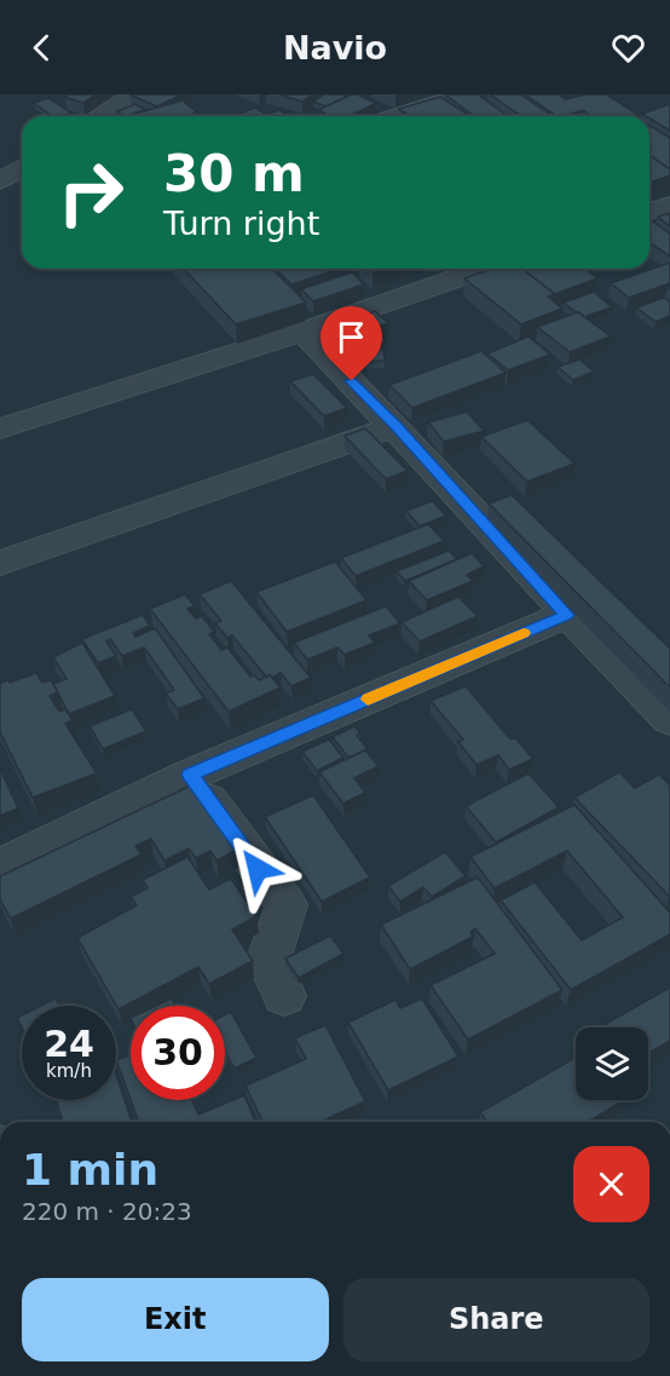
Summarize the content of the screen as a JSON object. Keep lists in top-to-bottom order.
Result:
{
  "page": {
    "header": "Navio",
    "turn": ["30 m", "Turn right"],
    "speed": "24 km/h",
    "limit": "30",
    "heading": ["1 min", "220 m · 20:23"],
    "buttons": ["Exit", "Share"]
  }
}
